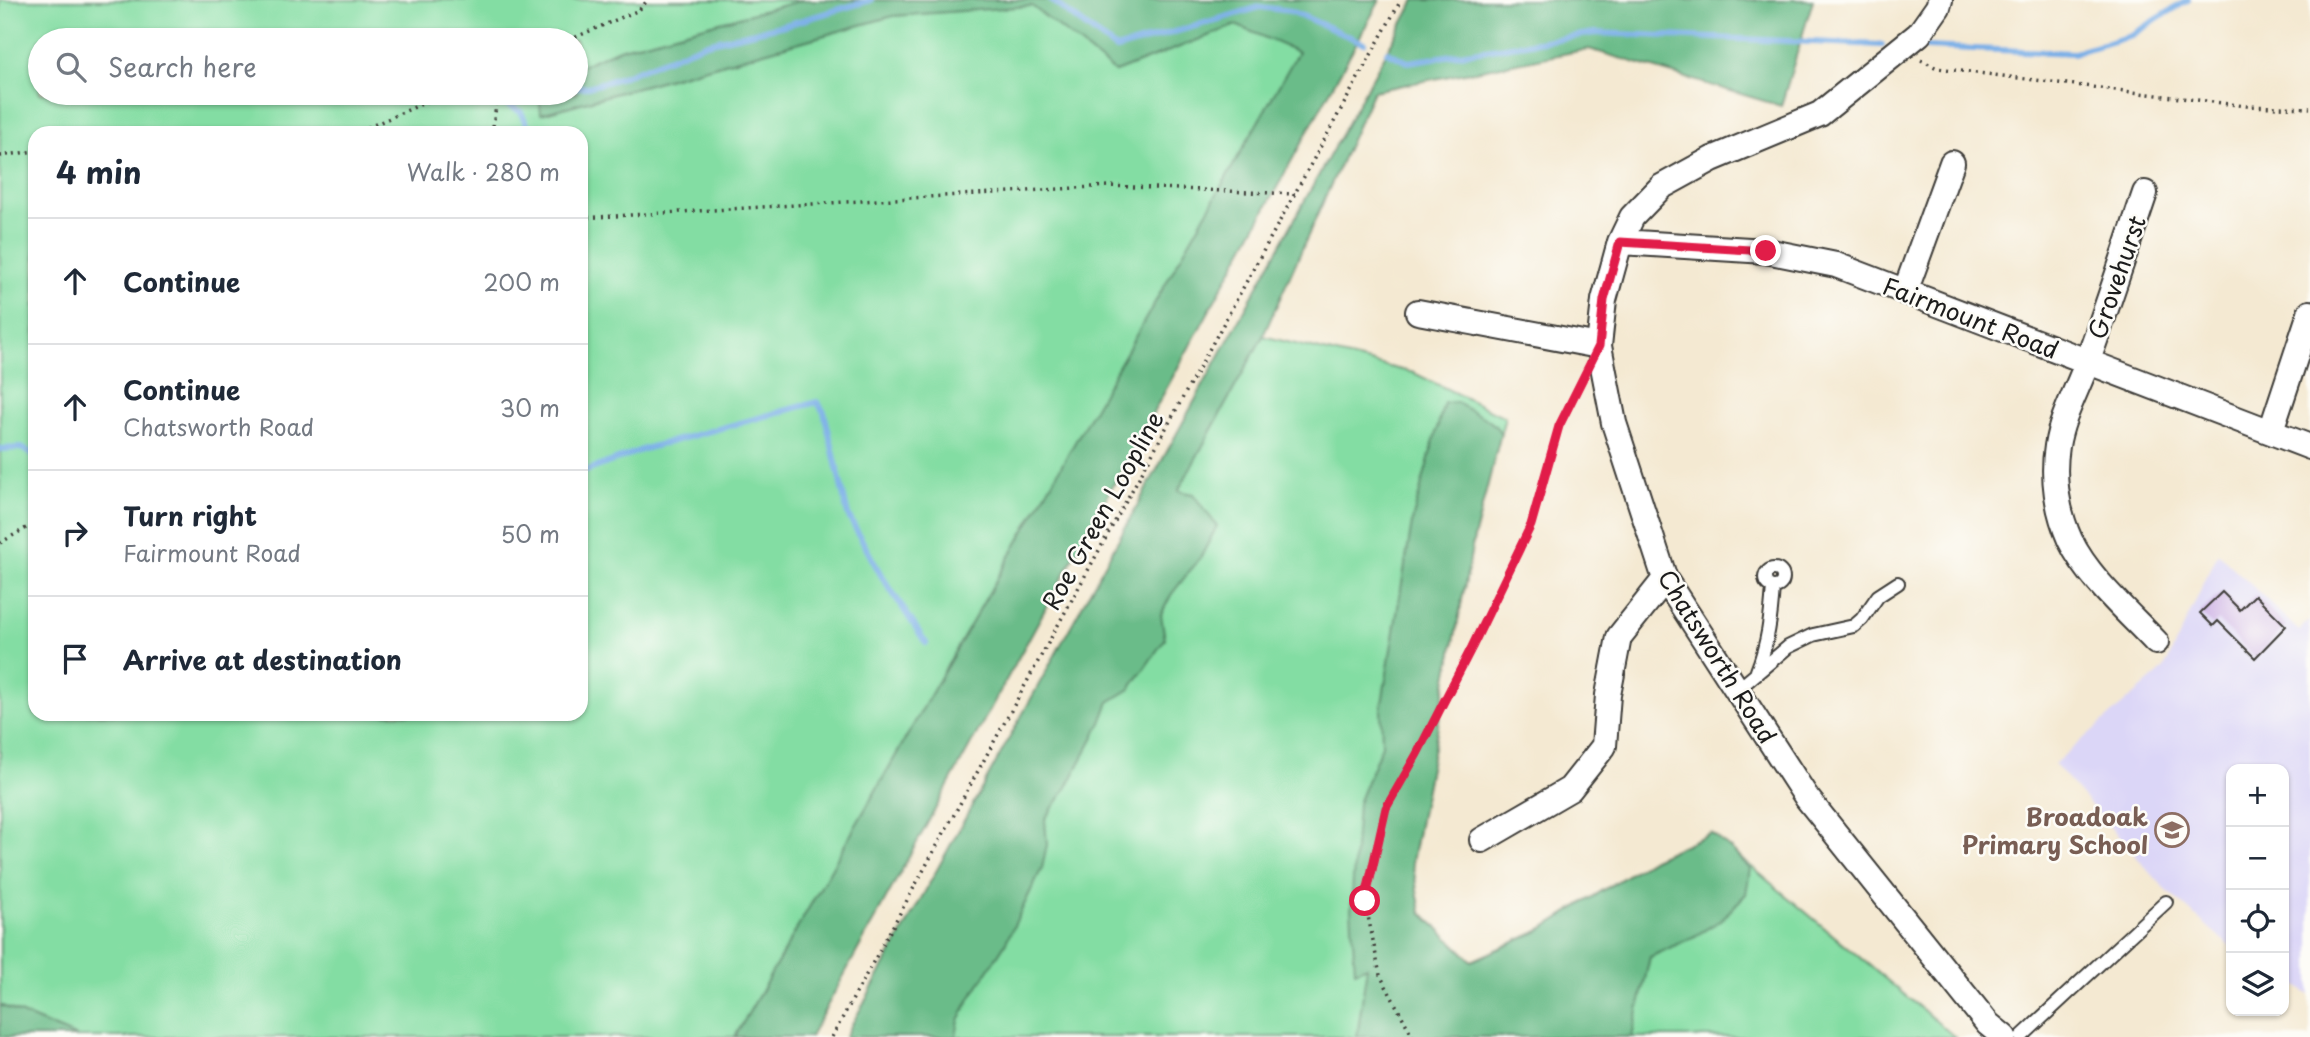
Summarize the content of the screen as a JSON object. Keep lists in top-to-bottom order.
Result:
{
  "streets": {
    "street": ["Grovehurst", "Fairmount Road", "Chatsworth Road"],
    "path": ["Roe Green Loopline"]
  },
  "crossings": [
    ["Grovehurst", "Fairmount Road"],
    ["Fairmount Road", "Chatsworth Road"]
  ],
  "places": {
    "school or university": ["Broadoak Primary School"]
  },
  "page": {
    "search": "Search here",
    "heading": ["4 min", "Walk · 280 m"],
    "list": [
      ["Continue", "200 m"],
      ["Continue", "Chatsworth Road", "30 m"],
      ["Turn right", "Fairmount Road", "50 m"],
      "Arrive at destination"
    ],
    "map_buttons": ["+", "−"]
  }
}
